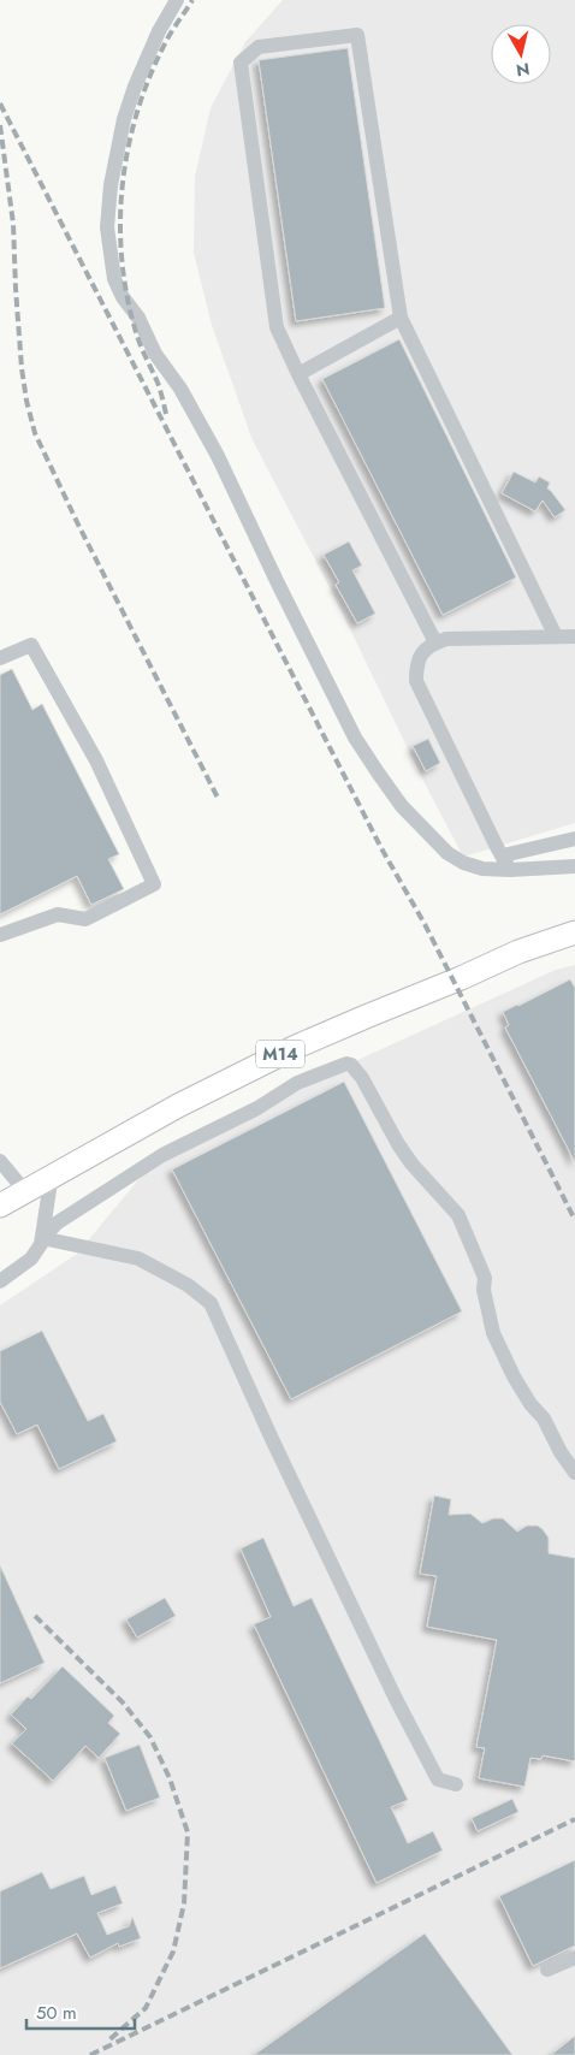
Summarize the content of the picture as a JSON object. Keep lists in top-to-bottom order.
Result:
{
  "streets": {
    "highway": ["M14"]
  },
  "scale_bar": "50 m",
  "north": "bottom"
}
